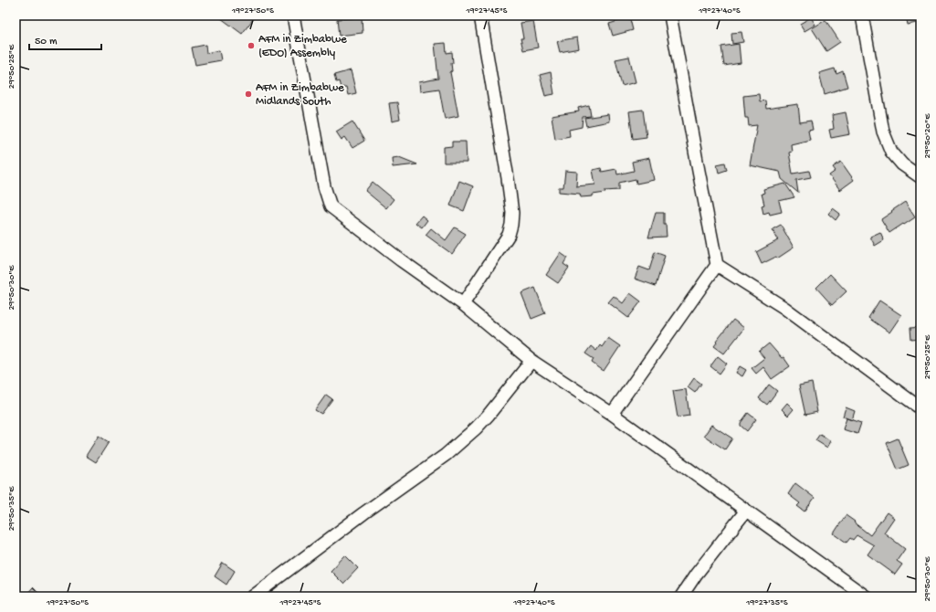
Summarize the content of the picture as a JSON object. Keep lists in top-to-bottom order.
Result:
{
  "places": ["AFM in Zimbabwe (EDO) Assembly", "AFM in Zimbabwe Midlands South"],
  "scale_bar": "50 m",
  "coordinates": [
    "19°27'50\"S",
    "19°27'45\"S",
    "19°27'40\"S",
    "29°50'25\"E",
    "29°50'20\"E",
    "29°50'30\"E",
    "29°50'35\"E",
    "19°27'35\"S"
  ]
}
